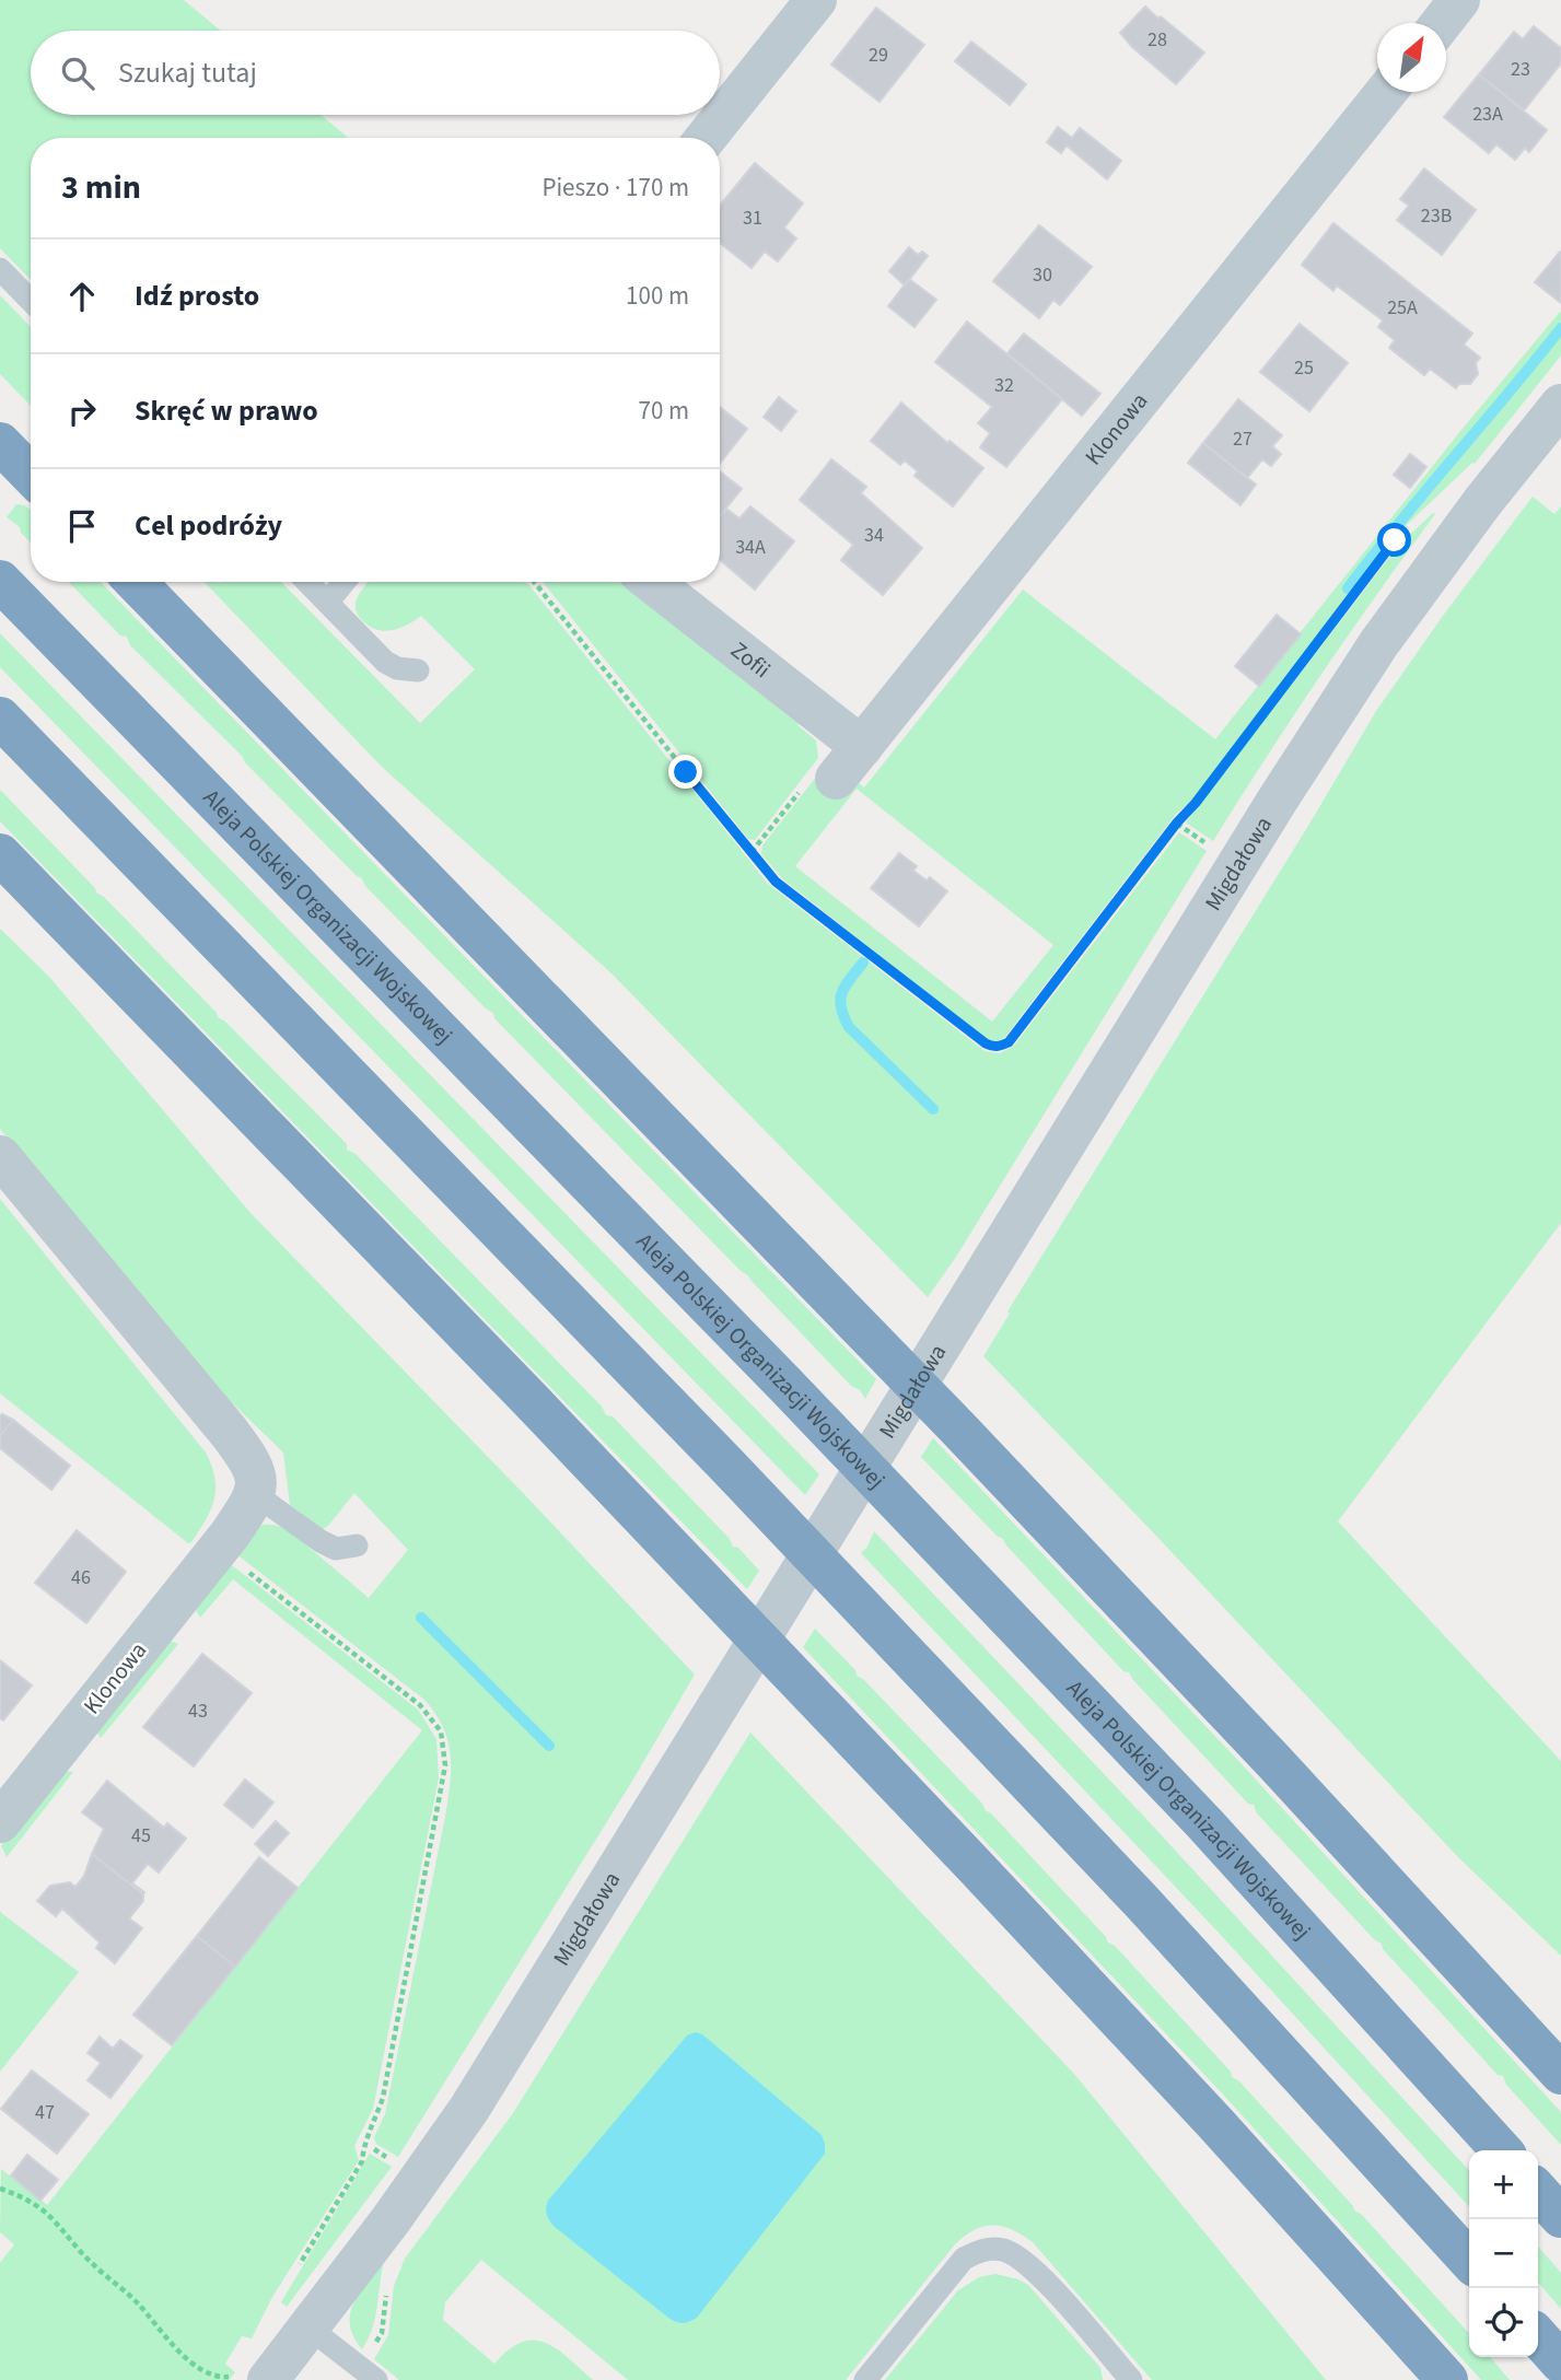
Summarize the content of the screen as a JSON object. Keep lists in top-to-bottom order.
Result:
{
  "streets": {
    "highway": ["Aleja Polskiej Organizacji Wojskowej"],
    "street": ["Klonowa", "Zofii", "Migdałowa"]
  },
  "crossings": [
    ["Klonowa", "Zofii"]
  ],
  "house_numbers": [
    "28",
    "29",
    "23",
    "23A",
    "23B",
    "31",
    "30",
    "25A",
    "25",
    "32",
    "27",
    "34",
    "34A",
    "46",
    "43",
    "45",
    "47"
  ],
  "north": "top right",
  "page": {
    "search": "Szukaj tutaj",
    "heading": ["3 min", "Pieszo · 170 m"],
    "list": [
      ["Idź prosto", "100 m"],
      ["Skręć w prawo", "70 m"],
      "Cel podróży"
    ],
    "map_buttons": ["+", "−"]
  }
}
